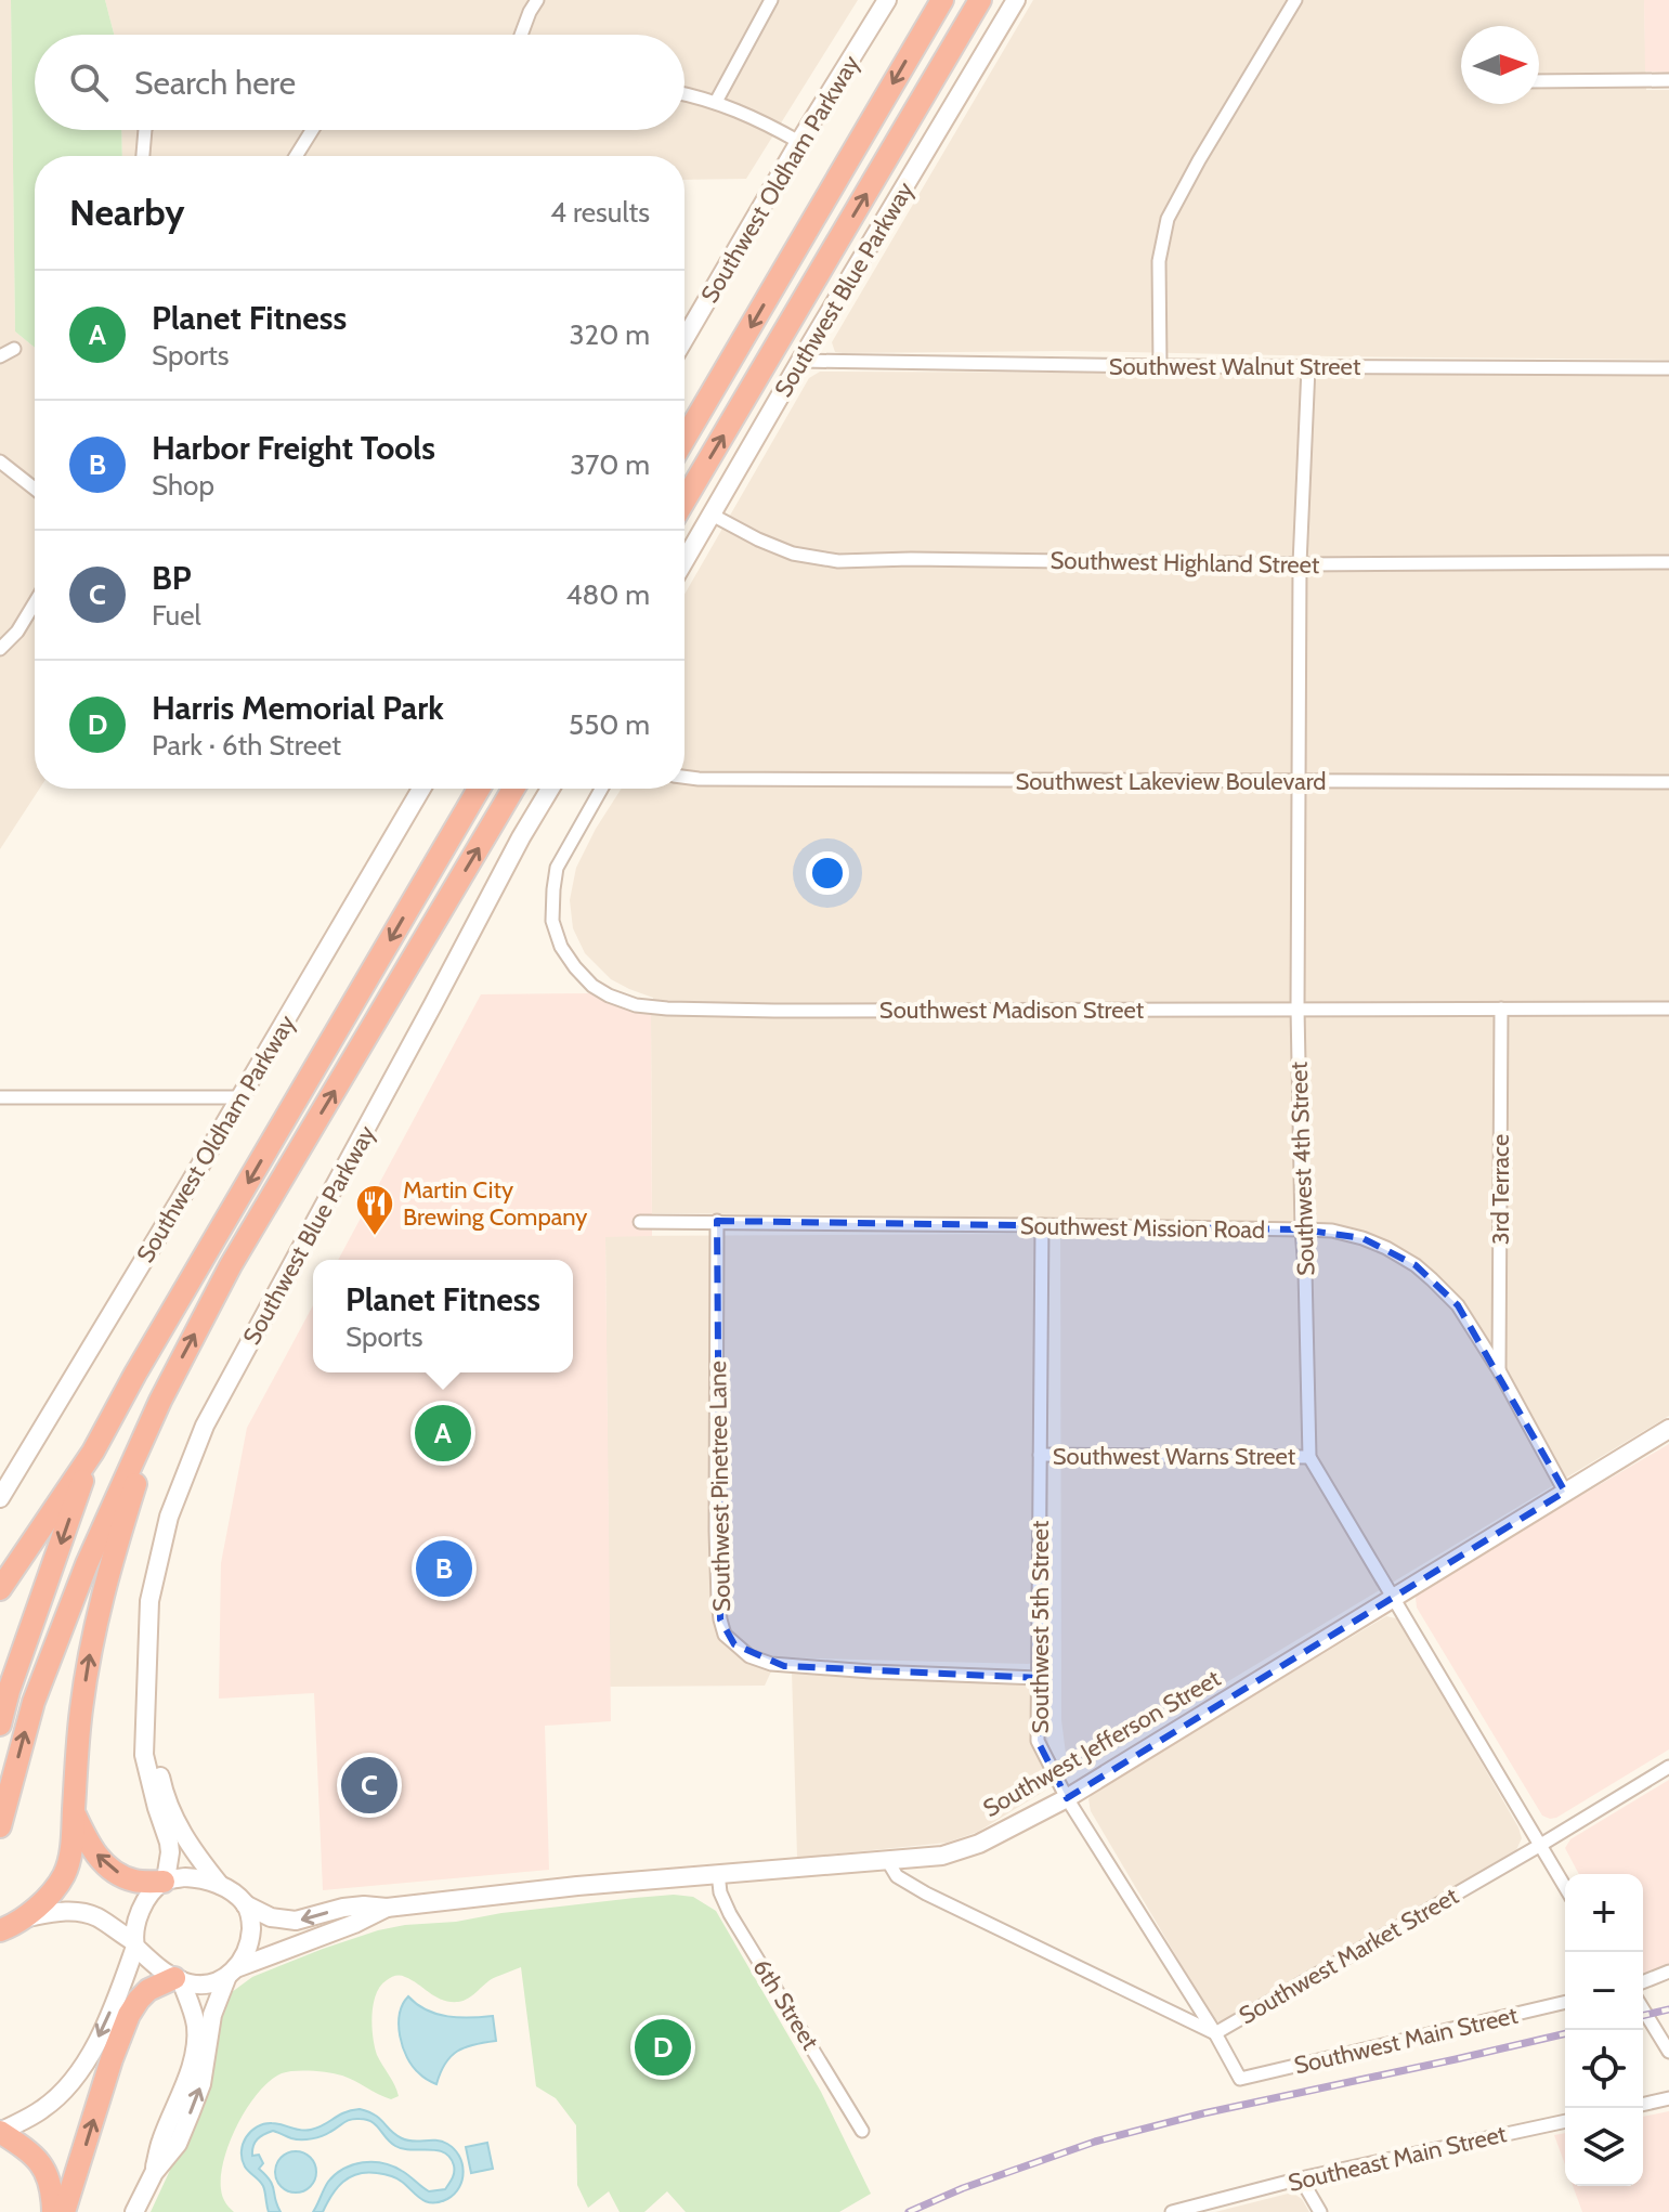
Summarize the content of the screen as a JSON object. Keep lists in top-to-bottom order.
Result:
{
  "streets": {
    "street": [
      "Southwest Oldham Parkway",
      "Southwest Blue Parkway",
      "Southwest Walnut Street",
      "Southwest Highland Street",
      "Southwest Lakeview Boulevard",
      "Southwest Madison Street",
      "Southwest 4th Street",
      "3rd Terrace",
      "Southwest Mission Road",
      "Southwest Warns Street",
      "Southwest Pinetree Lane",
      "Southwest 5th Street",
      "Southwest Jefferson Street",
      "Southwest Market Street",
      "6th Street",
      "Southwest Main Street",
      "Southeast Main Street"
    ]
  },
  "crossings": [
    ["Southwest Blue Parkway", "Southwest Walnut Street"],
    ["Southwest Blue Parkway", "Southwest Highland Street"],
    ["Southwest Blue Parkway", "Southwest Jefferson Street"],
    ["Southwest Walnut Street", "Southwest 4th Street"],
    ["Southwest Highland Street", "Southwest 4th Street"],
    ["Southwest Lakeview Boulevard", "Southwest 4th Street"],
    ["Southwest Madison Street", "Southwest 4th Street"],
    ["Southwest Madison Street", "3rd Terrace"],
    ["Southwest 4th Street", "Southwest Mission Road"],
    ["Southwest 4th Street", "Southwest Warns Street"],
    ["Southwest 4th Street", "Southwest Jefferson Street"],
    ["Southwest 4th Street", "Southwest Market Street"],
    ["3rd Terrace", "Southwest Mission Road"],
    ["Southwest Mission Road", "Southwest Pinetree Lane"],
    ["Southwest Mission Road", "Southwest 5th Street"],
    ["Southwest Mission Road", "Southwest Jefferson Street"],
    ["Southwest Warns Street", "Southwest 5th Street"],
    ["Southwest Pinetree Lane", "Southwest 5th Street"],
    ["Southwest 5th Street", "Southwest Jefferson Street"],
    ["Southwest 5th Street", "Southwest Market Street"],
    ["Southwest 5th Street", "Southwest Main Street"],
    ["Southwest Jefferson Street", "Southwest Market Street"],
    ["Southwest Jefferson Street", "6th Street"]
  ],
  "places": {
    "restaurant": ["Martin City Brewing Company"]
  },
  "north": "right",
  "page": {
    "search": "Search here",
    "heading": ["Nearby", "4 results"],
    "list": [
      {
        "mark": "A",
        "name": "Planet Fitness",
        "note": "Sports",
        "value": "320 m"
      },
      {
        "mark": "B",
        "name": "Harbor Freight Tools",
        "note": "Shop",
        "value": "370 m"
      },
      {
        "mark": "C",
        "name": "BP",
        "note": "Fuel",
        "value": "480 m"
      },
      {
        "mark": "D",
        "name": "Harris Memorial Park",
        "note": "Park · 6th Street",
        "value": "550 m"
      }
    ],
    "popup": ["Planet Fitness", "Sports"],
    "pins": [
      "A",
      "B",
      "C",
      "D"
    ],
    "map_buttons": ["+", "−"]
  }
}
